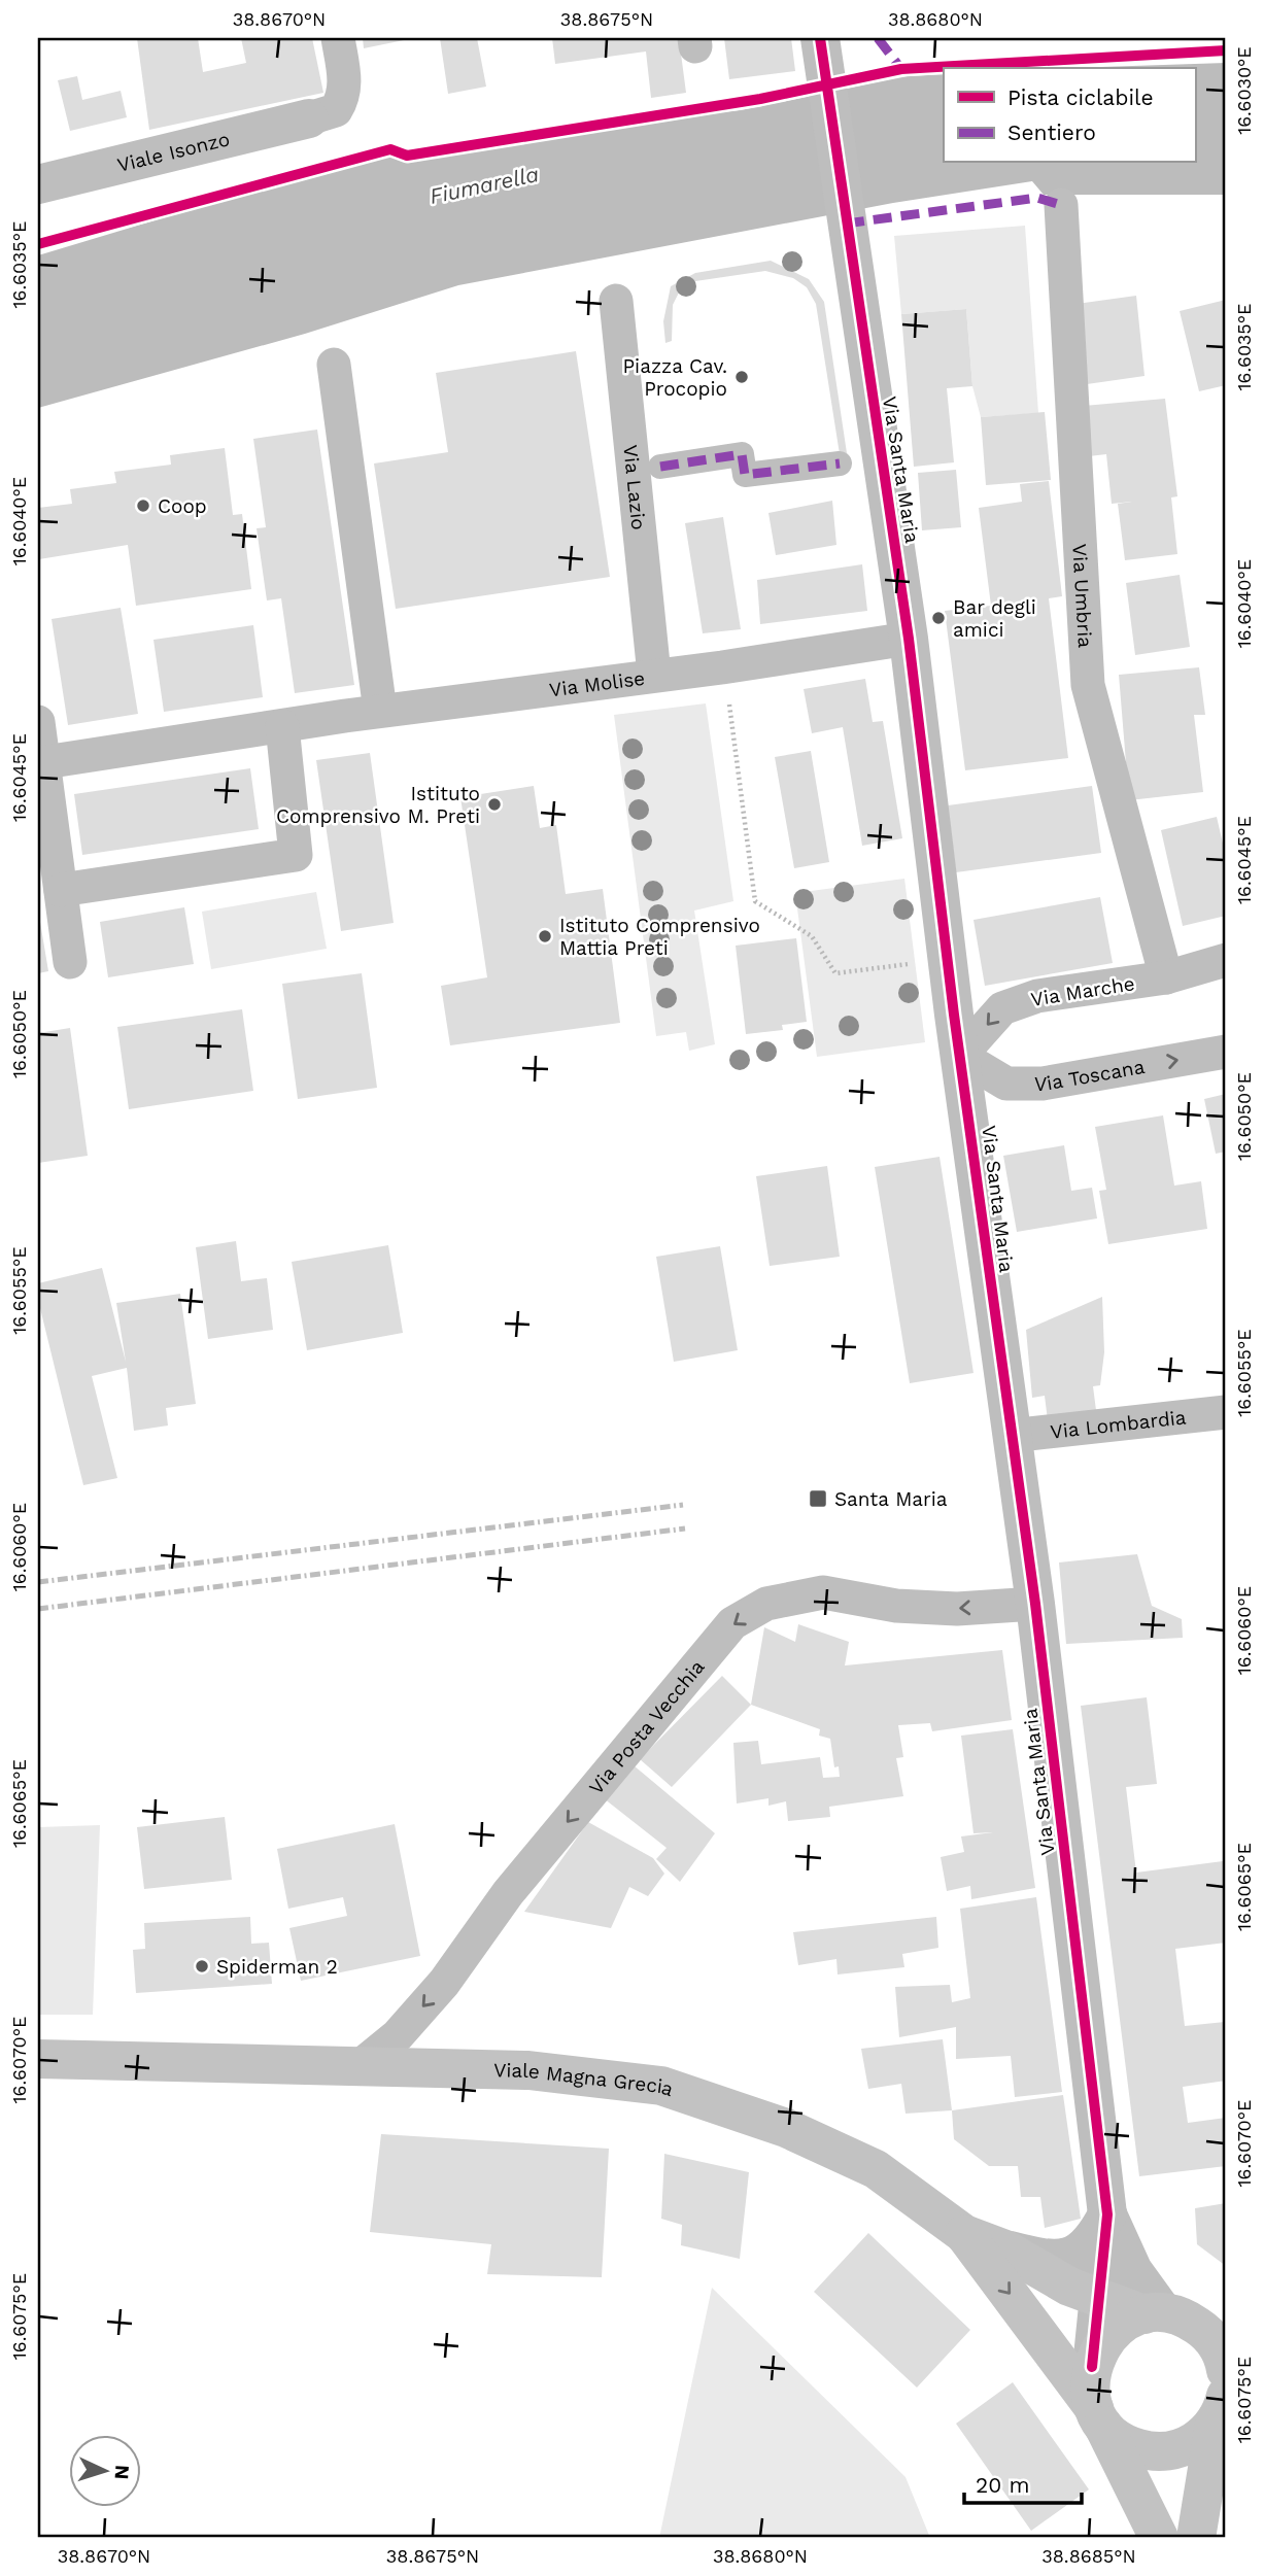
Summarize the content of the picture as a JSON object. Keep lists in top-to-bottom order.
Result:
{
  "streets": {
    "main road": ["Viale Magna Grecia"],
    "street": [
      "Viale Isonzo",
      "Via Santa Maria",
      "Via Lazio",
      "Via Umbria",
      "Via Molise",
      "Via Marche",
      "Via Toscana",
      "Via Lombardia",
      "Via Posta Vecchia"
    ]
  },
  "crossings": [
    ["Via Santa Maria", "Via Molise"],
    ["Via Santa Maria", "Via Marche"],
    ["Via Santa Maria", "Via Toscana"],
    ["Via Santa Maria", "Via Lombardia"],
    ["Via Santa Maria", "Via Posta Vecchia"],
    ["Via Santa Maria", "Viale Magna Grecia"],
    ["Via Lazio", "Via Molise"],
    ["Via Umbria", "Via Marche"],
    ["Via Marche", "Via Toscana"],
    ["Via Posta Vecchia", "Viale Magna Grecia"]
  ],
  "one_way": ["Via Marche", "Via Toscana", "Via Posta Vecchia"],
  "water": ["Fiumarella"],
  "places": {
    "other": [
      "Piazza Cav. Procopio",
      "Coop",
      "Bar degli amici",
      "Istituto Comprensivo M. Preti",
      "Istituto Comprensivo Mattia Preti",
      "Spiderman 2"
    ],
    "transit": ["Santa Maria"]
  },
  "legend": ["Pista ciclabile", "Sentiero"],
  "scale_bar": "20 m",
  "north": "right",
  "coordinates": [
    "38.8670°N",
    "38.8675°N",
    "38.8680°N",
    "16.6030°E",
    "16.6035°E",
    "16.6040°E",
    "16.6045°E",
    "16.6050°E",
    "16.6055°E",
    "16.6060°E",
    "16.6065°E",
    "16.6070°E",
    "16.6075°E",
    "38.8685°N"
  ]
}
